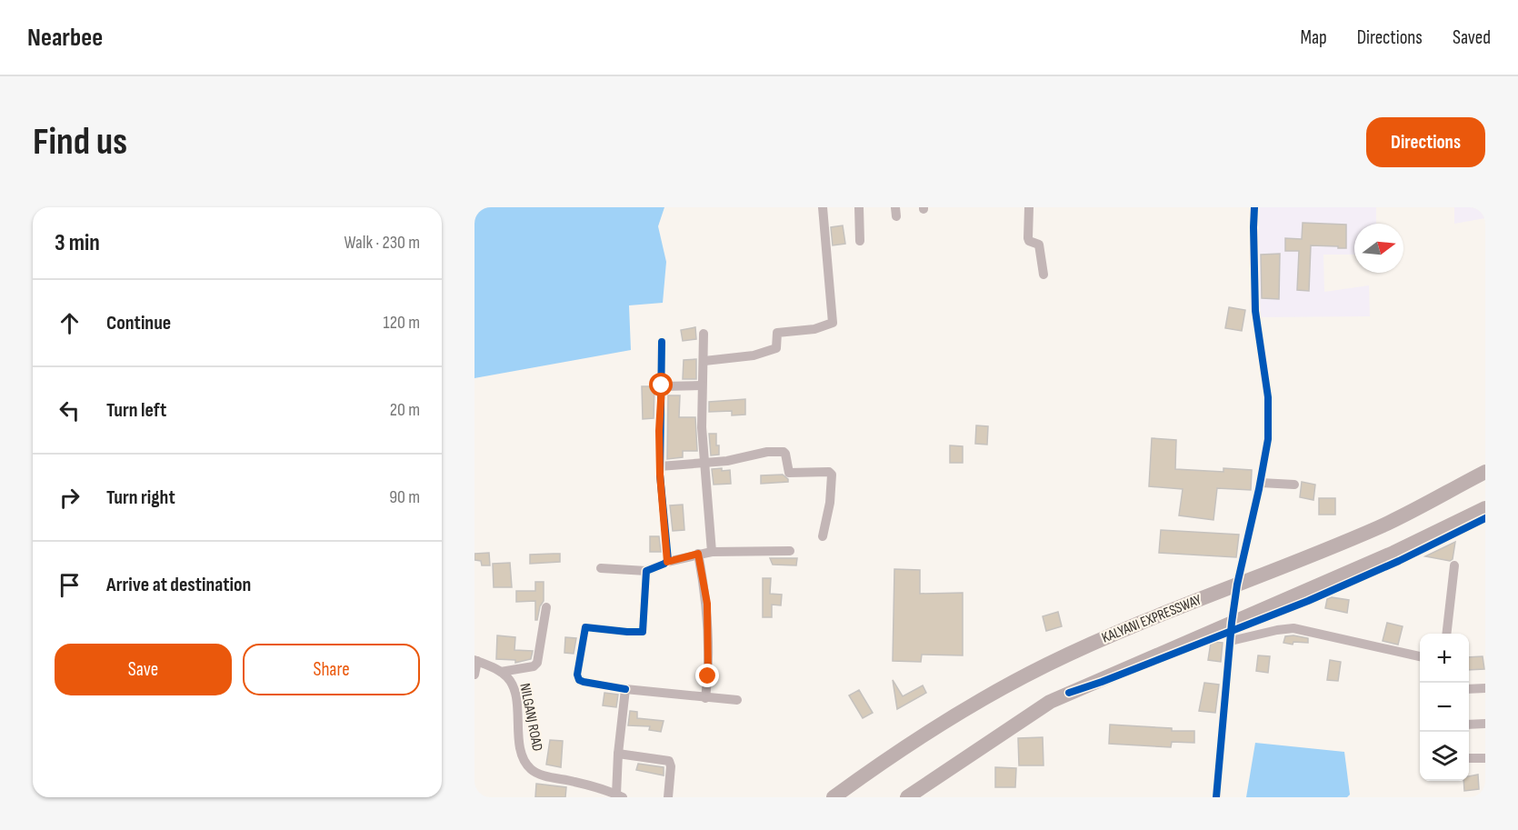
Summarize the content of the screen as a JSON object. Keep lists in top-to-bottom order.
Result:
{
  "streets": {
    "highway": ["KALYANI EXPRESSWAY"],
    "street": ["NILGANJ ROAD"]
  },
  "north": "right",
  "page": {
    "header": "Nearbee",
    "nav": ["Map", "Directions", "Saved"],
    "buttons": [
      "Directions",
      ["Save", "Share"]
    ],
    "title": "Find us",
    "heading": ["3 min", "Walk · 230 m"],
    "list": [
      ["Continue", "120 m"],
      ["Turn left", "20 m"],
      ["Turn right", "90 m"],
      "Arrive at destination"
    ],
    "map_buttons": ["+", "−"]
  }
}
